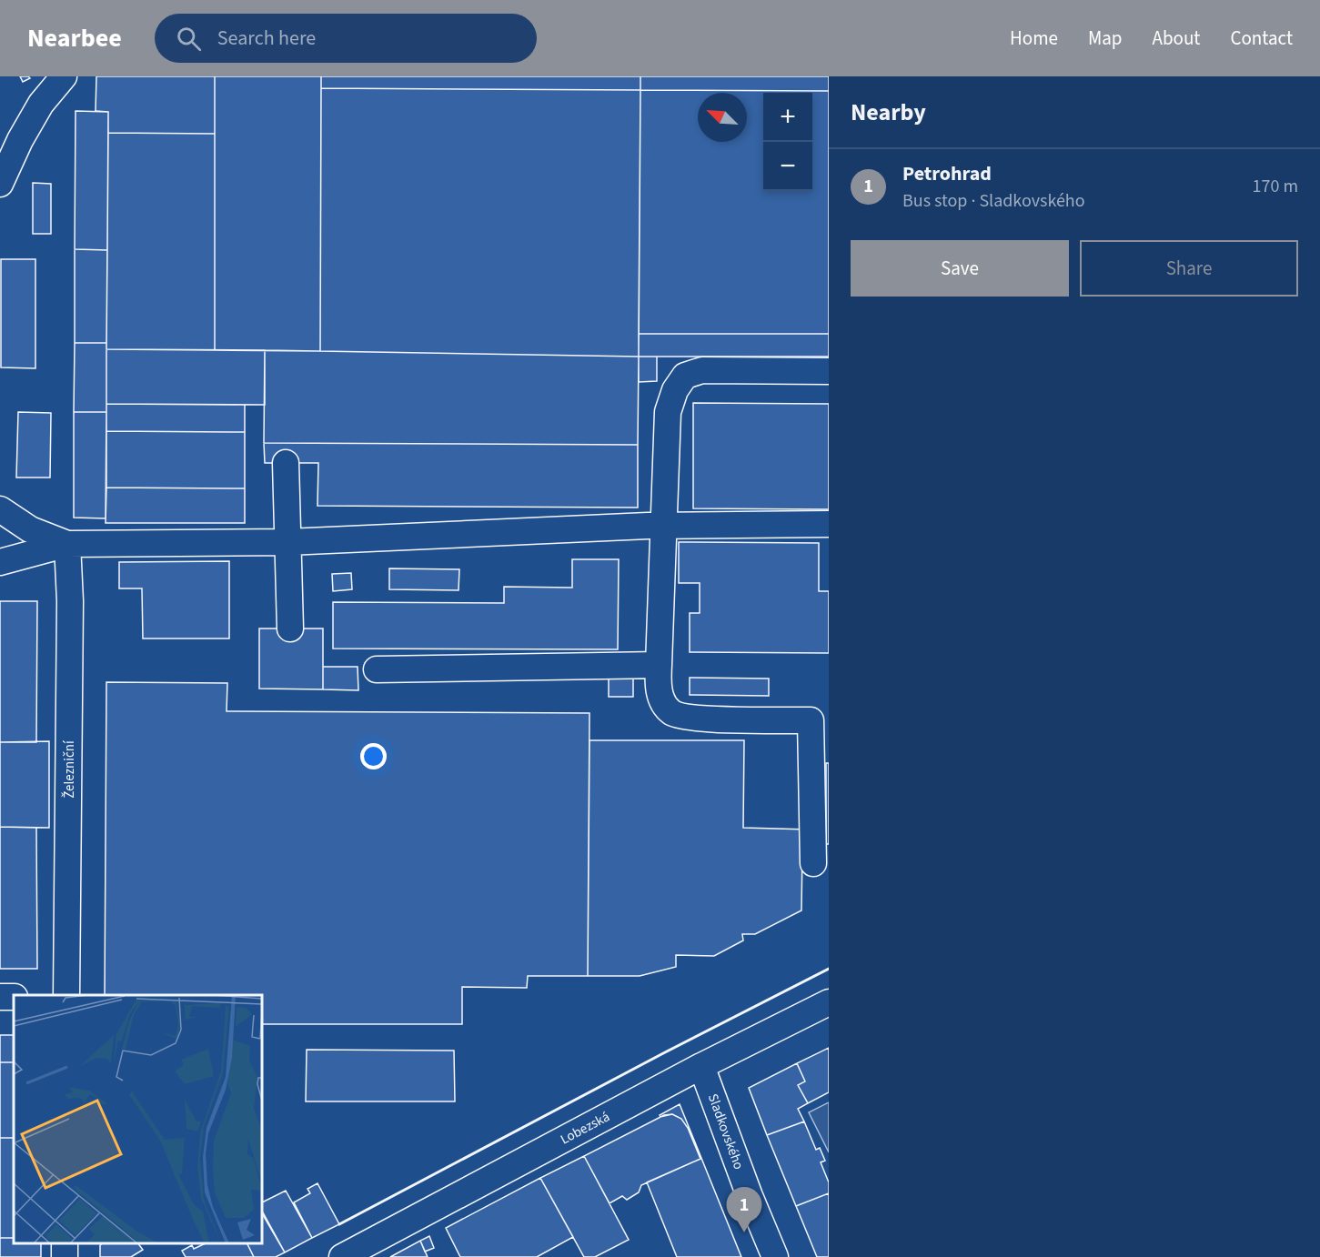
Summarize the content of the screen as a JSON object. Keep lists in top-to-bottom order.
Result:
{
  "streets": {
    "street": ["Železniční", "Lobezská", "Sladkovského"]
  },
  "crossings": [
    ["Lobezská", "Sladkovského"]
  ],
  "north": "top left",
  "page": {
    "header": "Nearbee",
    "search": "Search here",
    "nav": [
      "Home",
      "Map",
      "About",
      "Contact"
    ],
    "heading": "Nearby",
    "map_buttons": ["+", "−"],
    "list": [
      {
        "mark": "1",
        "name": "Petrohrad",
        "note": "Bus stop · Sladkovského",
        "value": "170 m"
      }
    ],
    "buttons": ["Save", "Share"],
    "pins": "1"
  }
}
